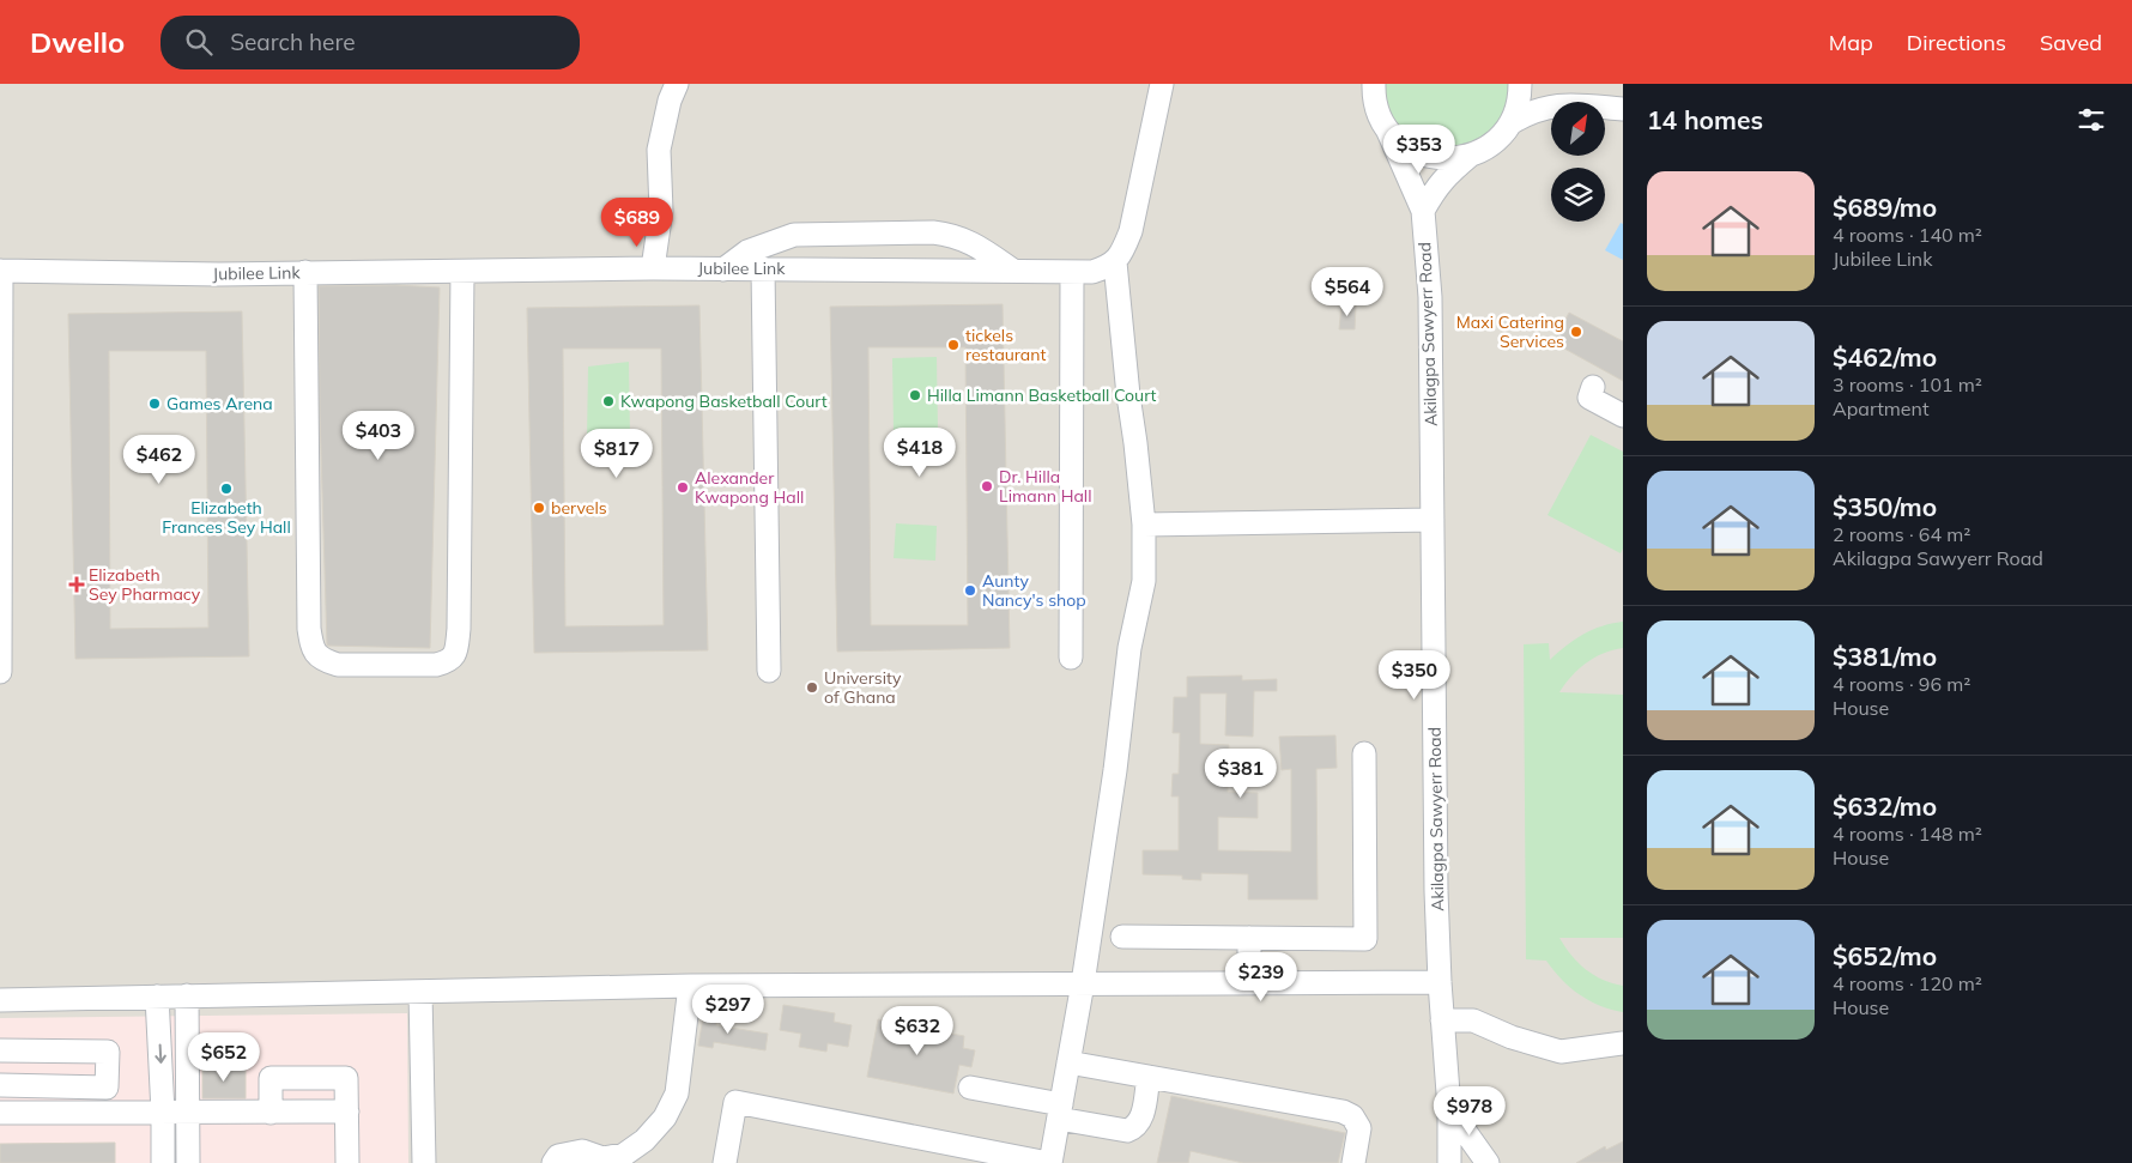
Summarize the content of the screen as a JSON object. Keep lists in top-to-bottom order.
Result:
{
  "streets": {
    "street": ["Jubilee Link", "Akilagpa Sawyerr Road"]
  },
  "places": {
    "other": [
      "Maxi Catering Services",
      "tickels restaurant",
      "Hilla Limann Basketball Court",
      "Kwapong Basketball Court",
      "Games Arena",
      "Dr. Hilla Limann Hall",
      "Alexander Kwapong Hall",
      "Elizabeth Frances Sey Hall",
      "bervels",
      "Aunty Nancy's shop",
      "University of Ghana"
    ],
    "health": ["Elizabeth Sey Pharmacy"]
  },
  "north": "top right",
  "page": {
    "header": "Dwello",
    "search": "Search here",
    "nav": ["Map", "Directions", "Saved"],
    "heading": "14 homes",
    "price": [
      "$353",
      "$689",
      "$564",
      "$403",
      "$418",
      "$817",
      "$462",
      "$350",
      "$381",
      "$239",
      "$297",
      "$632",
      "$652",
      "$978"
    ],
    "list": [
      {
        "name": "$689/mo",
        "note": "4 rooms · 140 m² · Jubilee Link"
      },
      {
        "name": "$462/mo",
        "note": "3 rooms · 101 m² · Apartment"
      },
      {
        "name": "$350/mo",
        "note": "2 rooms · 64 m² · Akilagpa Sawyerr Road"
      },
      {
        "name": "$381/mo",
        "note": "4 rooms · 96 m² · House"
      },
      {
        "name": "$632/mo",
        "note": "4 rooms · 148 m² · House"
      },
      {
        "name": "$652/mo",
        "note": "4 rooms · 120 m² · House"
      }
    ]
  }
}
